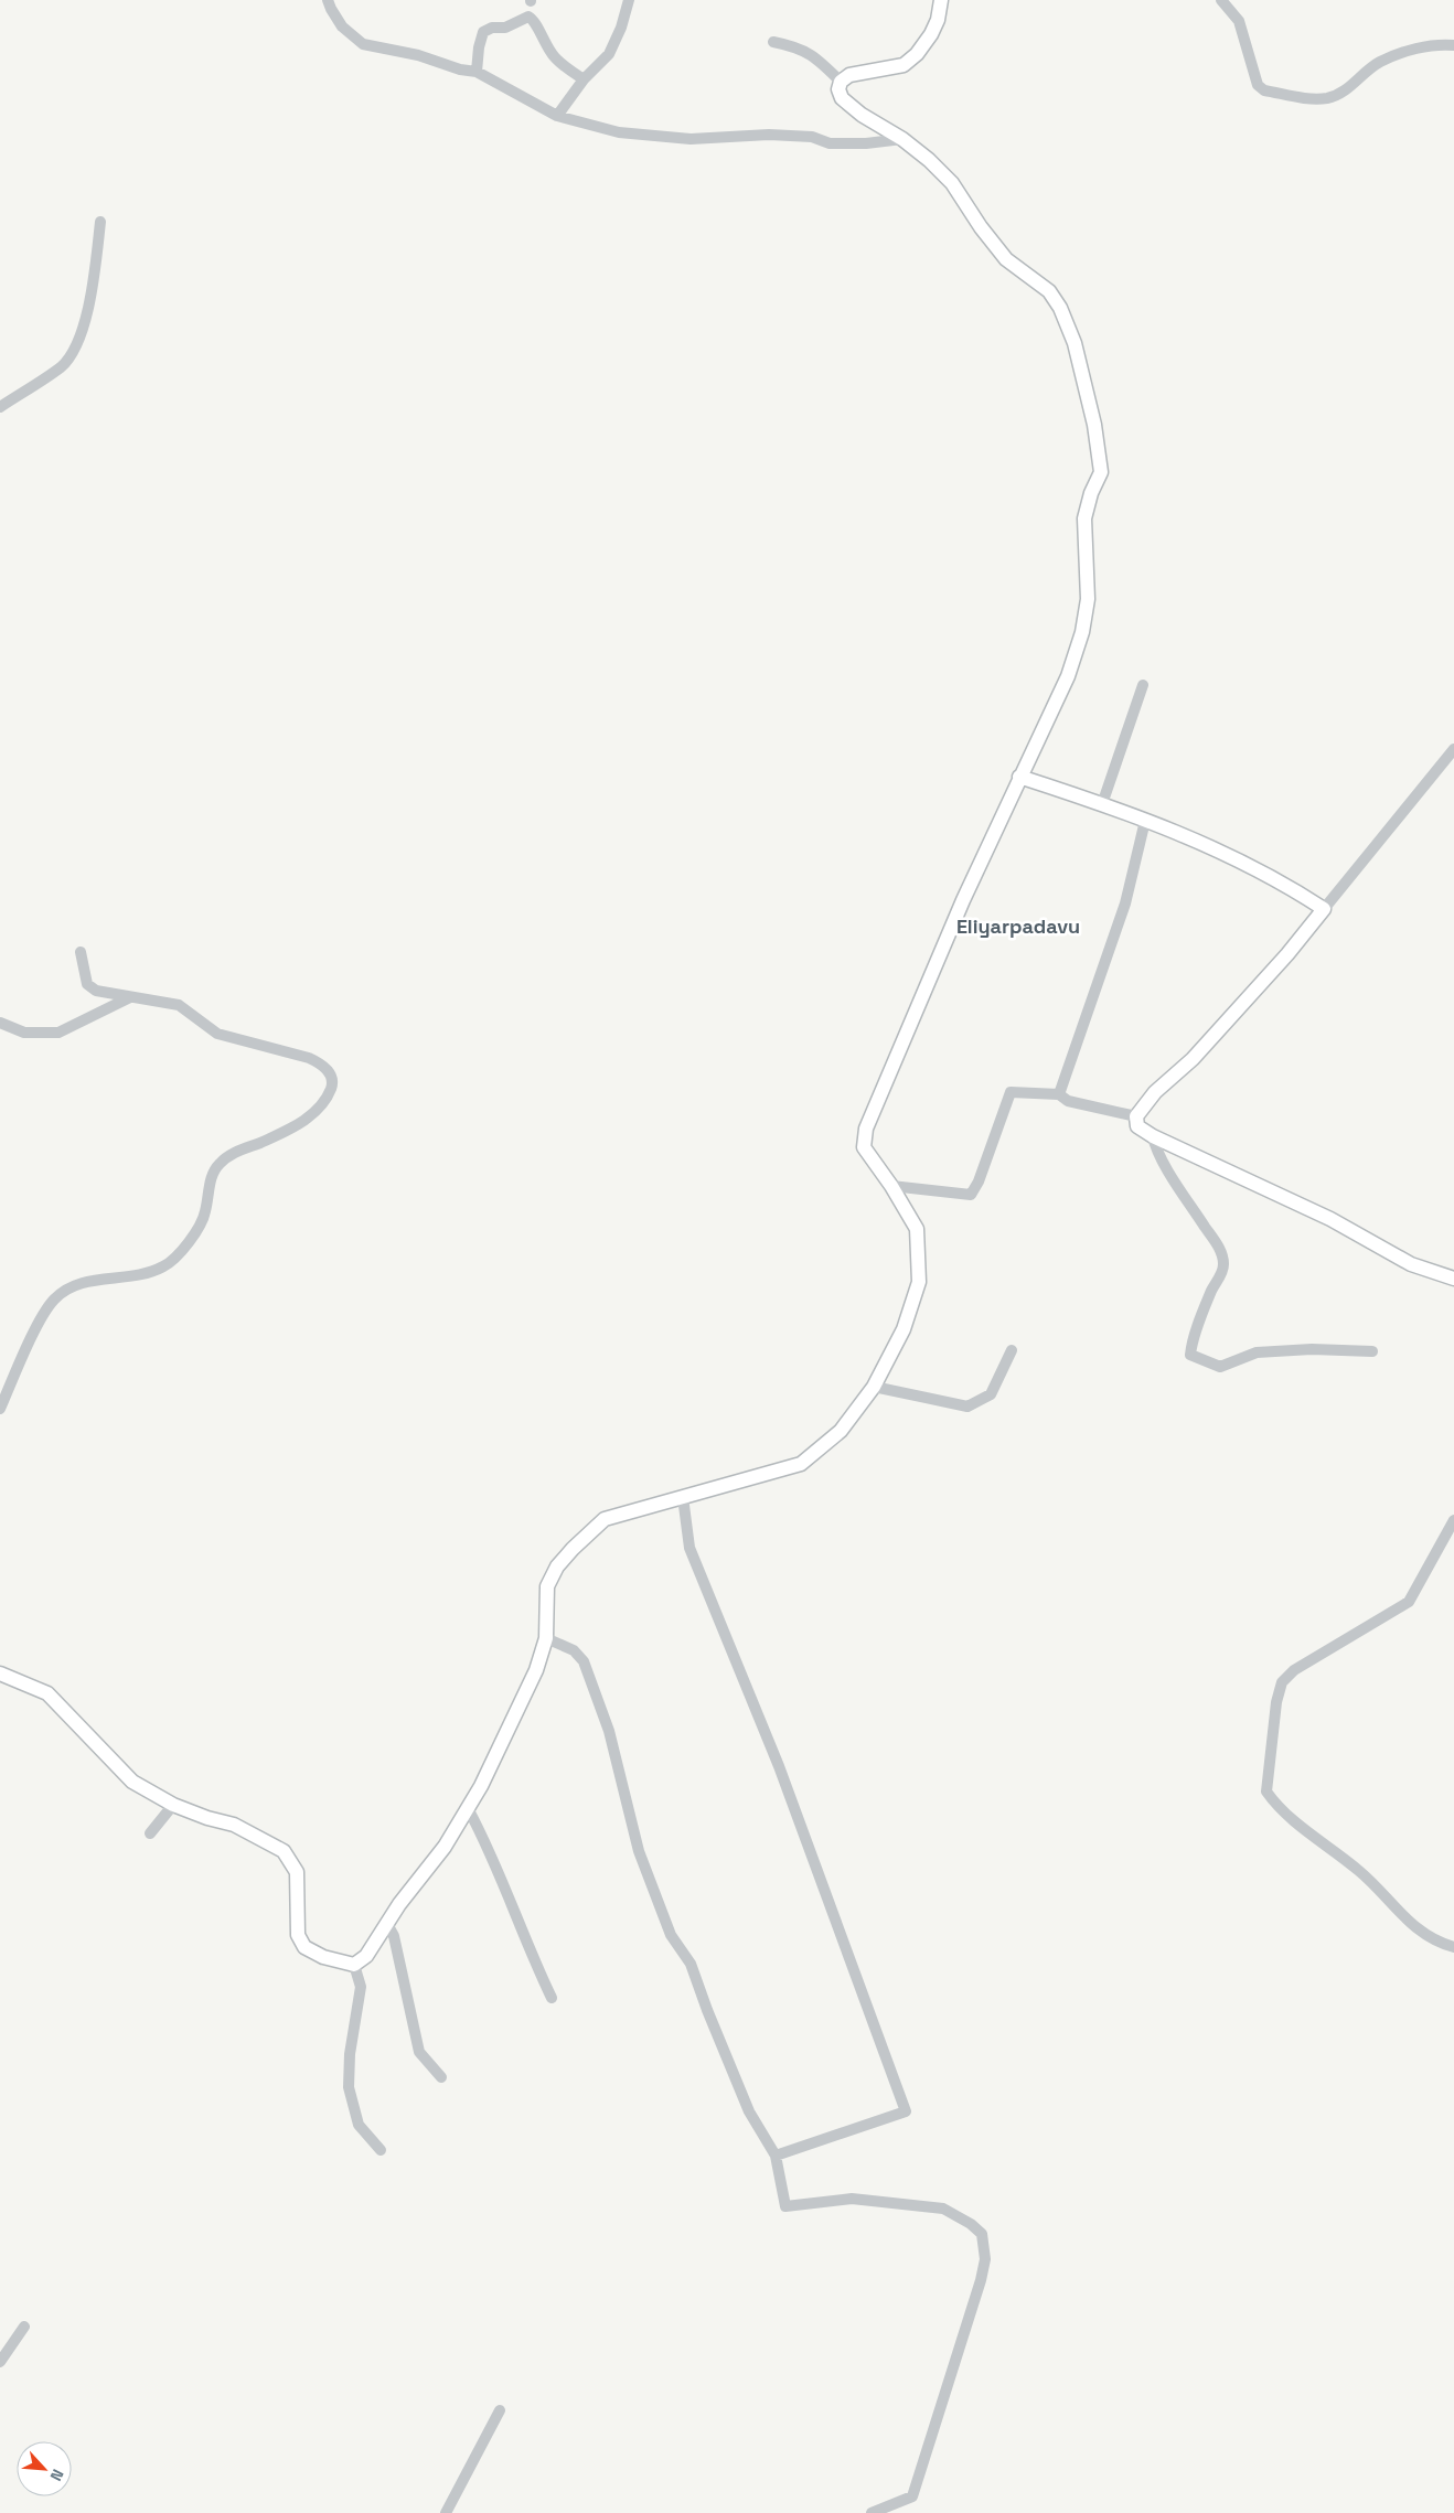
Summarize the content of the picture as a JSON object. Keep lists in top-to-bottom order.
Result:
{
  "districts": ["Eliyarpadavu"],
  "north": "bottom right"
}
